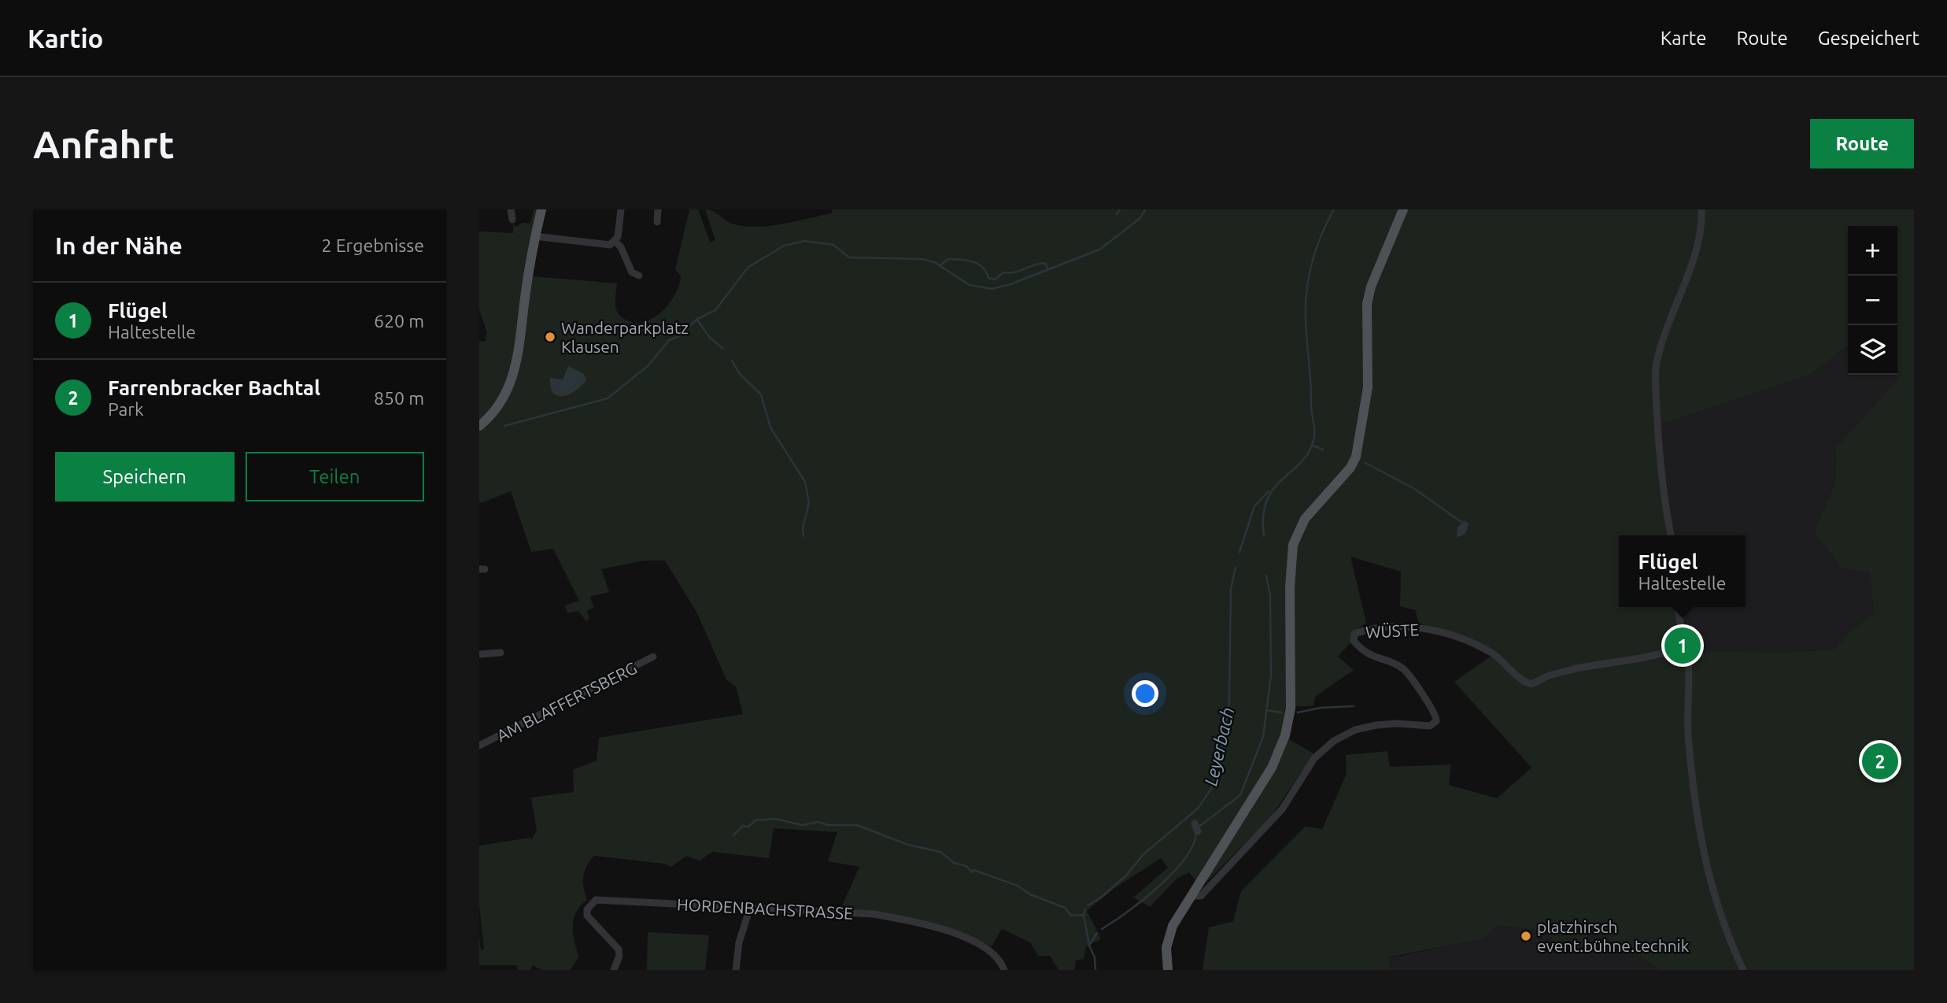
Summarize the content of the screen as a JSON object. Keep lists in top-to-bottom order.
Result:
{
  "streets": {
    "street": ["WÜSTE", "AM BLAFFERTSBERG", "HORDENBACHSTRASSE"]
  },
  "water": ["Leyerbach"],
  "places": ["Wanderparkplatz Klausen", "platzhirsch event.bühne.technik"],
  "page": {
    "header": "Kartio",
    "nav": ["Karte", "Route", "Gespeichert"],
    "buttons": [
      "Route",
      ["Speichern", "Teilen"]
    ],
    "title": "Anfahrt",
    "heading": ["In der Nähe", "2 Ergebnisse"],
    "map_buttons": ["+", "−"],
    "list": [
      {
        "mark": "1",
        "name": "Flügel",
        "note": "Haltestelle",
        "value": "620 m"
      },
      {
        "mark": "2",
        "name": "Farrenbracker Bachtal",
        "note": "Park",
        "value": "850 m"
      }
    ],
    "popup": ["Flügel", "Haltestelle"],
    "pins": ["1", "2"]
  }
}
